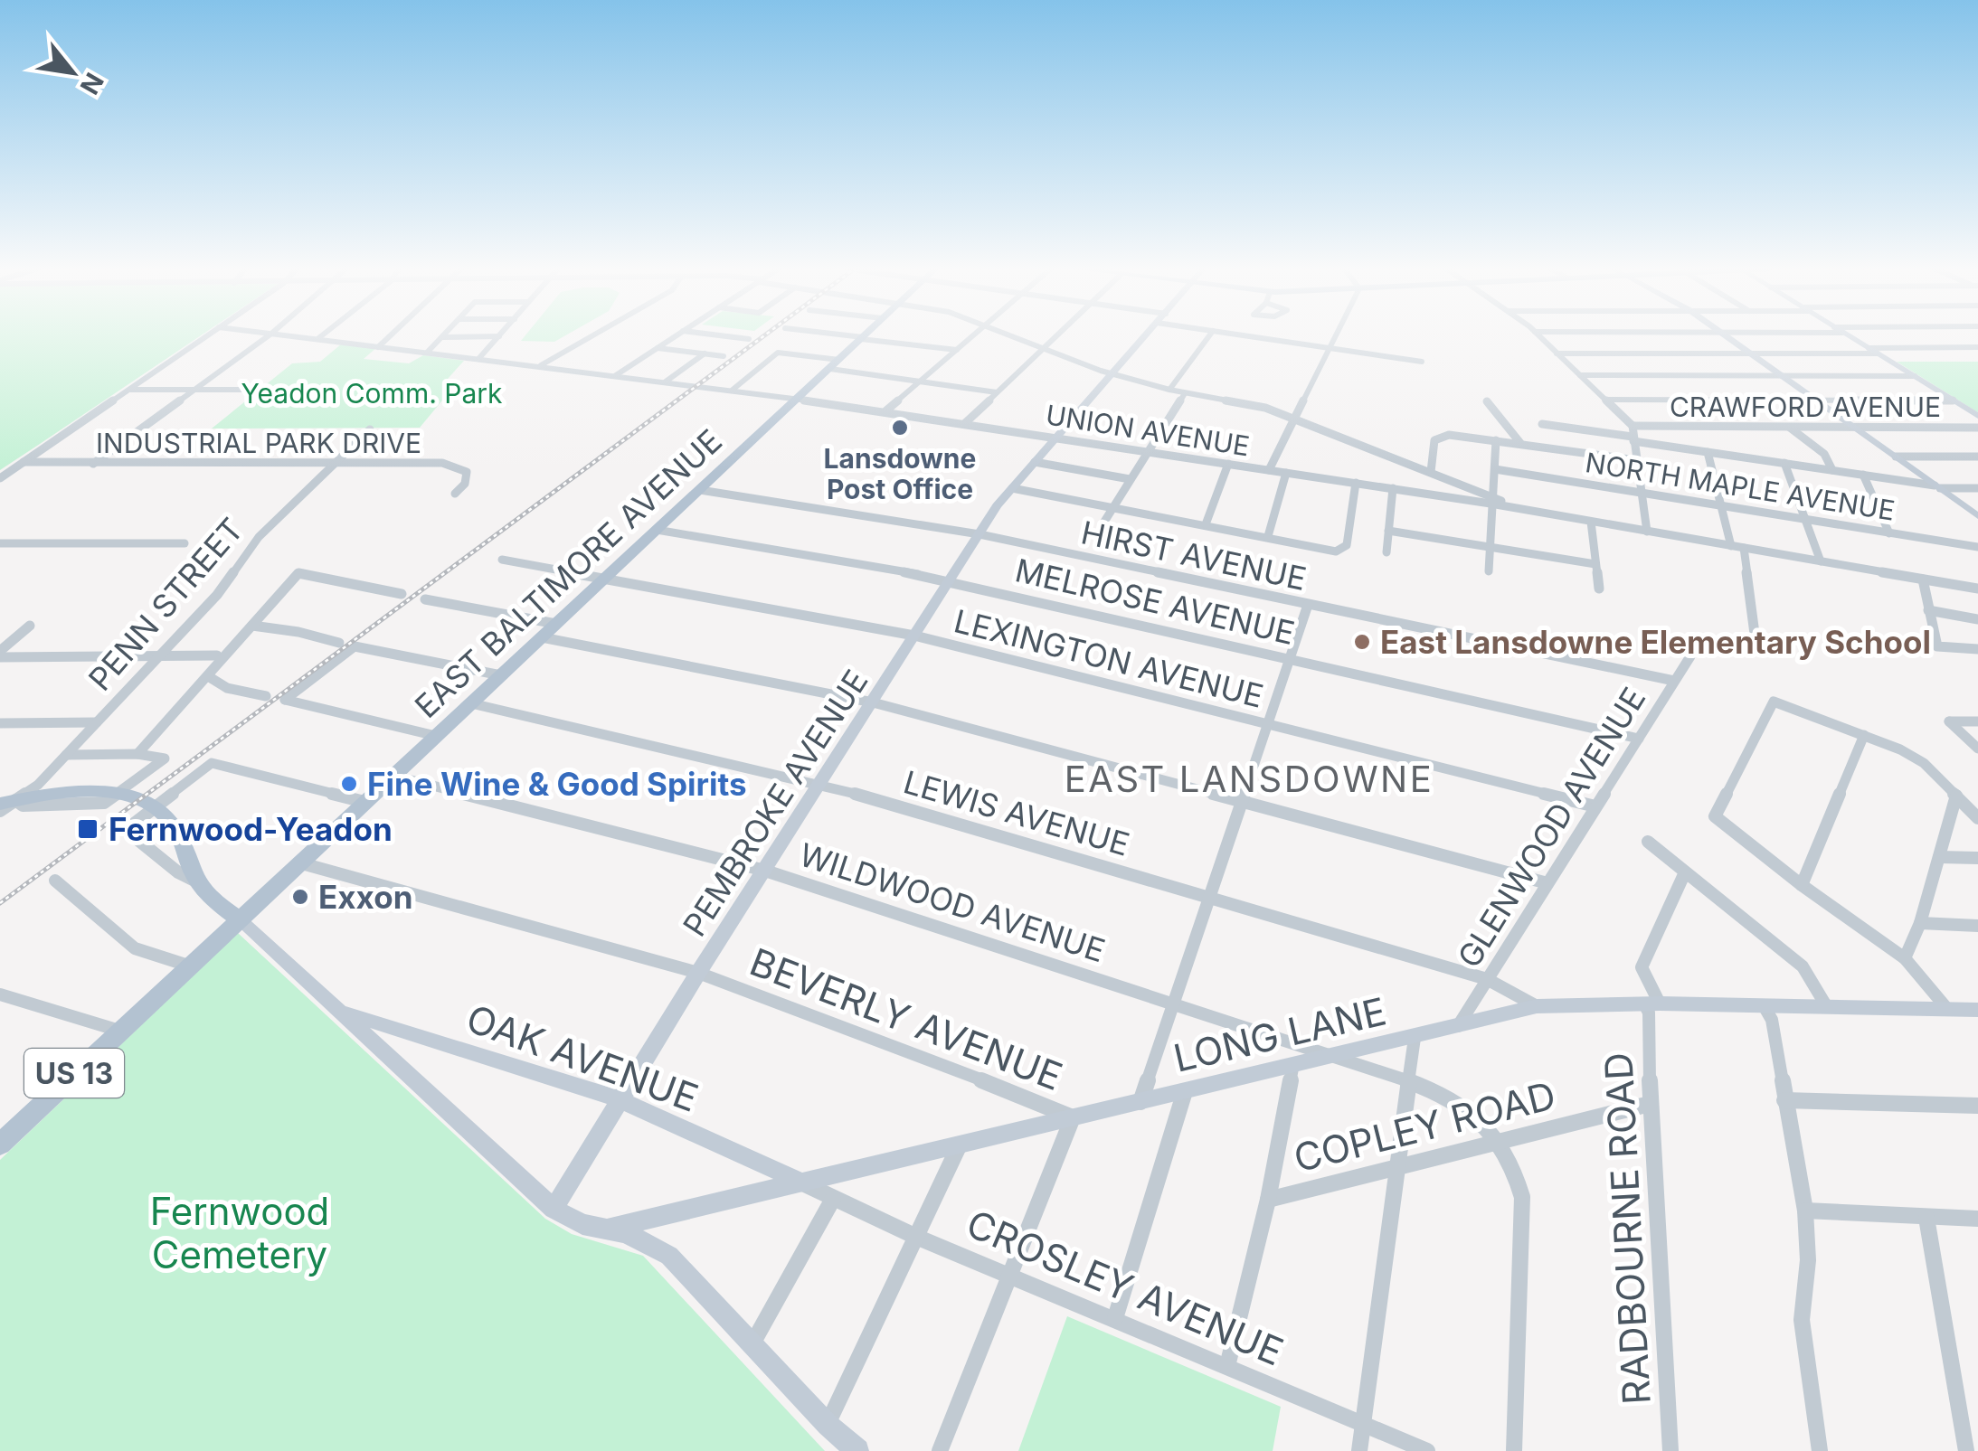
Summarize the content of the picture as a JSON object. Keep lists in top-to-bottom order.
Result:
{
  "streets": {
    "main road": ["EAST BALTIMORE AVENUE", "US 13"],
    "street": [
      "CRAWFORD AVENUE",
      "UNION AVENUE",
      "INDUSTRIAL PARK DRIVE",
      "NORTH MAPLE AVENUE",
      "HIRST AVENUE",
      "MELROSE AVENUE",
      "PENN STREET",
      "LEXINGTON AVENUE",
      "PEMBROKE AVENUE",
      "LEWIS AVENUE",
      "GLENWOOD AVENUE",
      "WILDWOOD AVENUE",
      "BEVERLY AVENUE",
      "LONG LANE",
      "OAK AVENUE",
      "COPLEY ROAD",
      "RADBOURNE ROAD",
      "CROSLEY AVENUE"
    ]
  },
  "crossings": [
    ["UNION AVENUE", "EAST BALTIMORE AVENUE"],
    ["UNION AVENUE", "PEMBROKE AVENUE"],
    ["INDUSTRIAL PARK DRIVE", "PENN STREET"],
    ["HIRST AVENUE", "EAST BALTIMORE AVENUE"],
    ["HIRST AVENUE", "PEMBROKE AVENUE"],
    ["HIRST AVENUE", "GLENWOOD AVENUE"],
    ["EAST BALTIMORE AVENUE", "MELROSE AVENUE"],
    ["EAST BALTIMORE AVENUE", "LEXINGTON AVENUE"],
    ["EAST BALTIMORE AVENUE", "LEWIS AVENUE"],
    ["EAST BALTIMORE AVENUE", "WILDWOOD AVENUE"],
    ["EAST BALTIMORE AVENUE", "BEVERLY AVENUE"],
    ["EAST BALTIMORE AVENUE", "US 13"],
    ["MELROSE AVENUE", "PEMBROKE AVENUE"],
    ["MELROSE AVENUE", "GLENWOOD AVENUE"],
    ["LEXINGTON AVENUE", "PEMBROKE AVENUE"],
    ["LEXINGTON AVENUE", "GLENWOOD AVENUE"],
    ["PEMBROKE AVENUE", "LEWIS AVENUE"],
    ["PEMBROKE AVENUE", "WILDWOOD AVENUE"],
    ["PEMBROKE AVENUE", "BEVERLY AVENUE"],
    ["PEMBROKE AVENUE", "OAK AVENUE"],
    ["LEWIS AVENUE", "GLENWOOD AVENUE"],
    ["LEWIS AVENUE", "LONG LANE"],
    ["GLENWOOD AVENUE", "LONG LANE"],
    ["WILDWOOD AVENUE", "LONG LANE"],
    ["WILDWOOD AVENUE", "COPLEY ROAD"],
    ["BEVERLY AVENUE", "LONG LANE"],
    ["LONG LANE", "OAK AVENUE"],
    ["LONG LANE", "RADBOURNE ROAD"],
    ["LONG LANE", "CROSLEY AVENUE"],
    ["OAK AVENUE", "CROSLEY AVENUE"],
    ["COPLEY ROAD", "RADBOURNE ROAD"]
  ],
  "districts": ["EAST LANSDOWNE"],
  "parks": ["Yeadon Comm. Park", "Fernwood Cemetery"],
  "places": {
    "other": [
      "Lansdowne Post Office",
      "East Lansdowne Elementary School",
      "Fine Wine & Good Spirits",
      "Exxon"
    ],
    "transit": ["Fernwood-Yeadon"]
  },
  "north": "bottom right"
}
